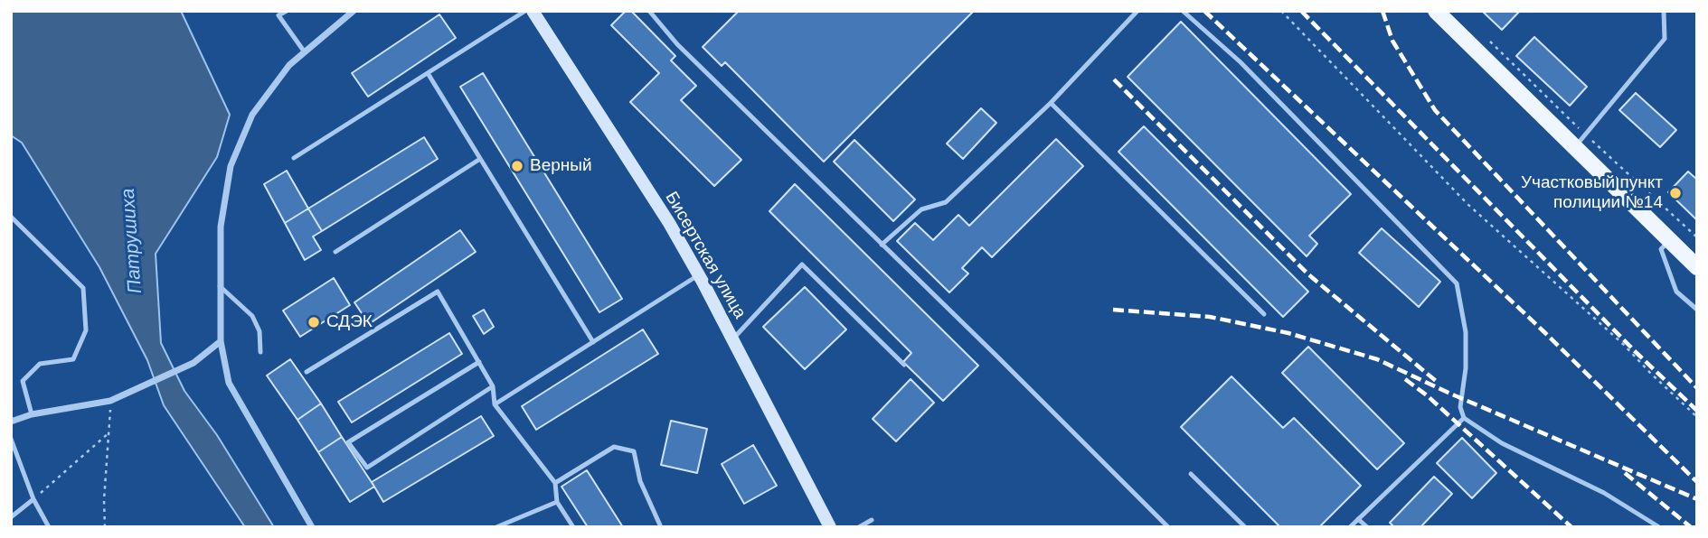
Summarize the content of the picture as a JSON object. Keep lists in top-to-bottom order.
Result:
{
  "streets": {
    "main road": ["Бисертская улица"]
  },
  "water": ["Патрушиха"],
  "places": ["Верный", "Участковый пункт полиции №14", "СДЭК"]
}
